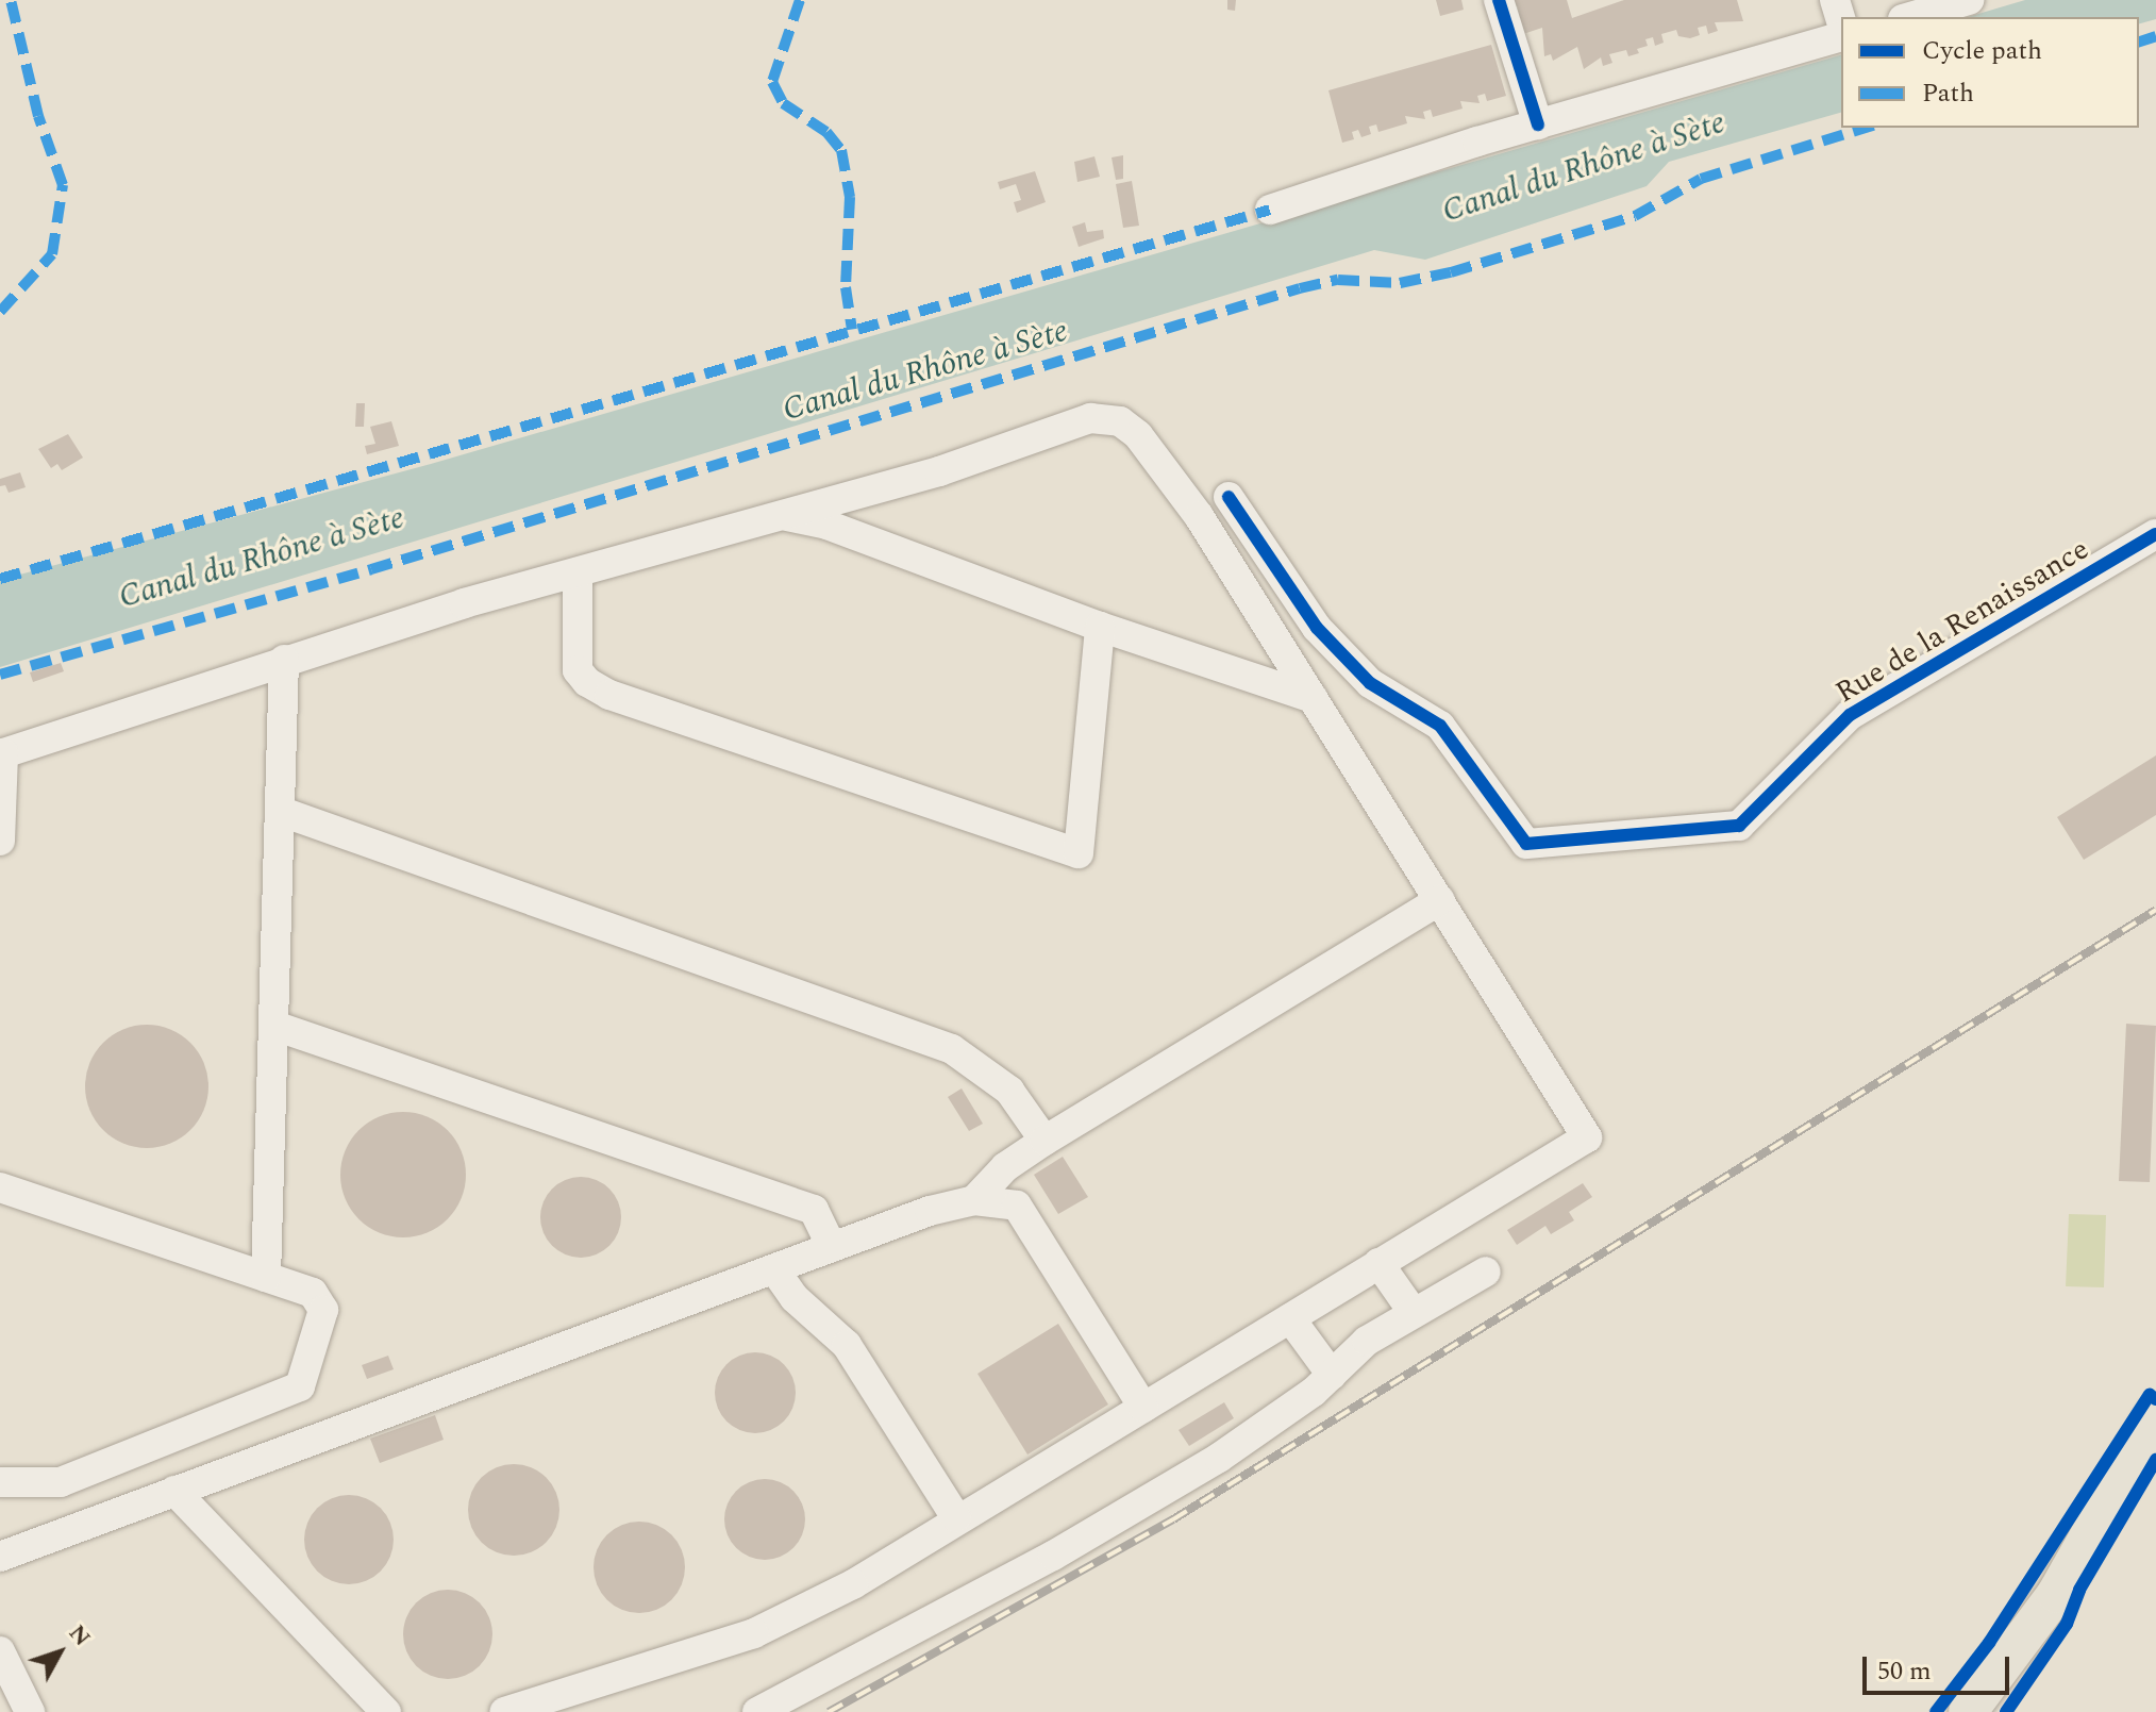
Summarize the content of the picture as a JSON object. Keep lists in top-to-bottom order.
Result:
{
  "streets": {
    "street": ["Rue de la Renaissance"]
  },
  "water": ["Canal du Rhône à Sète"],
  "legend": ["Cycle path", "Path"],
  "scale_bar": "50 m",
  "north": "top right"
}
